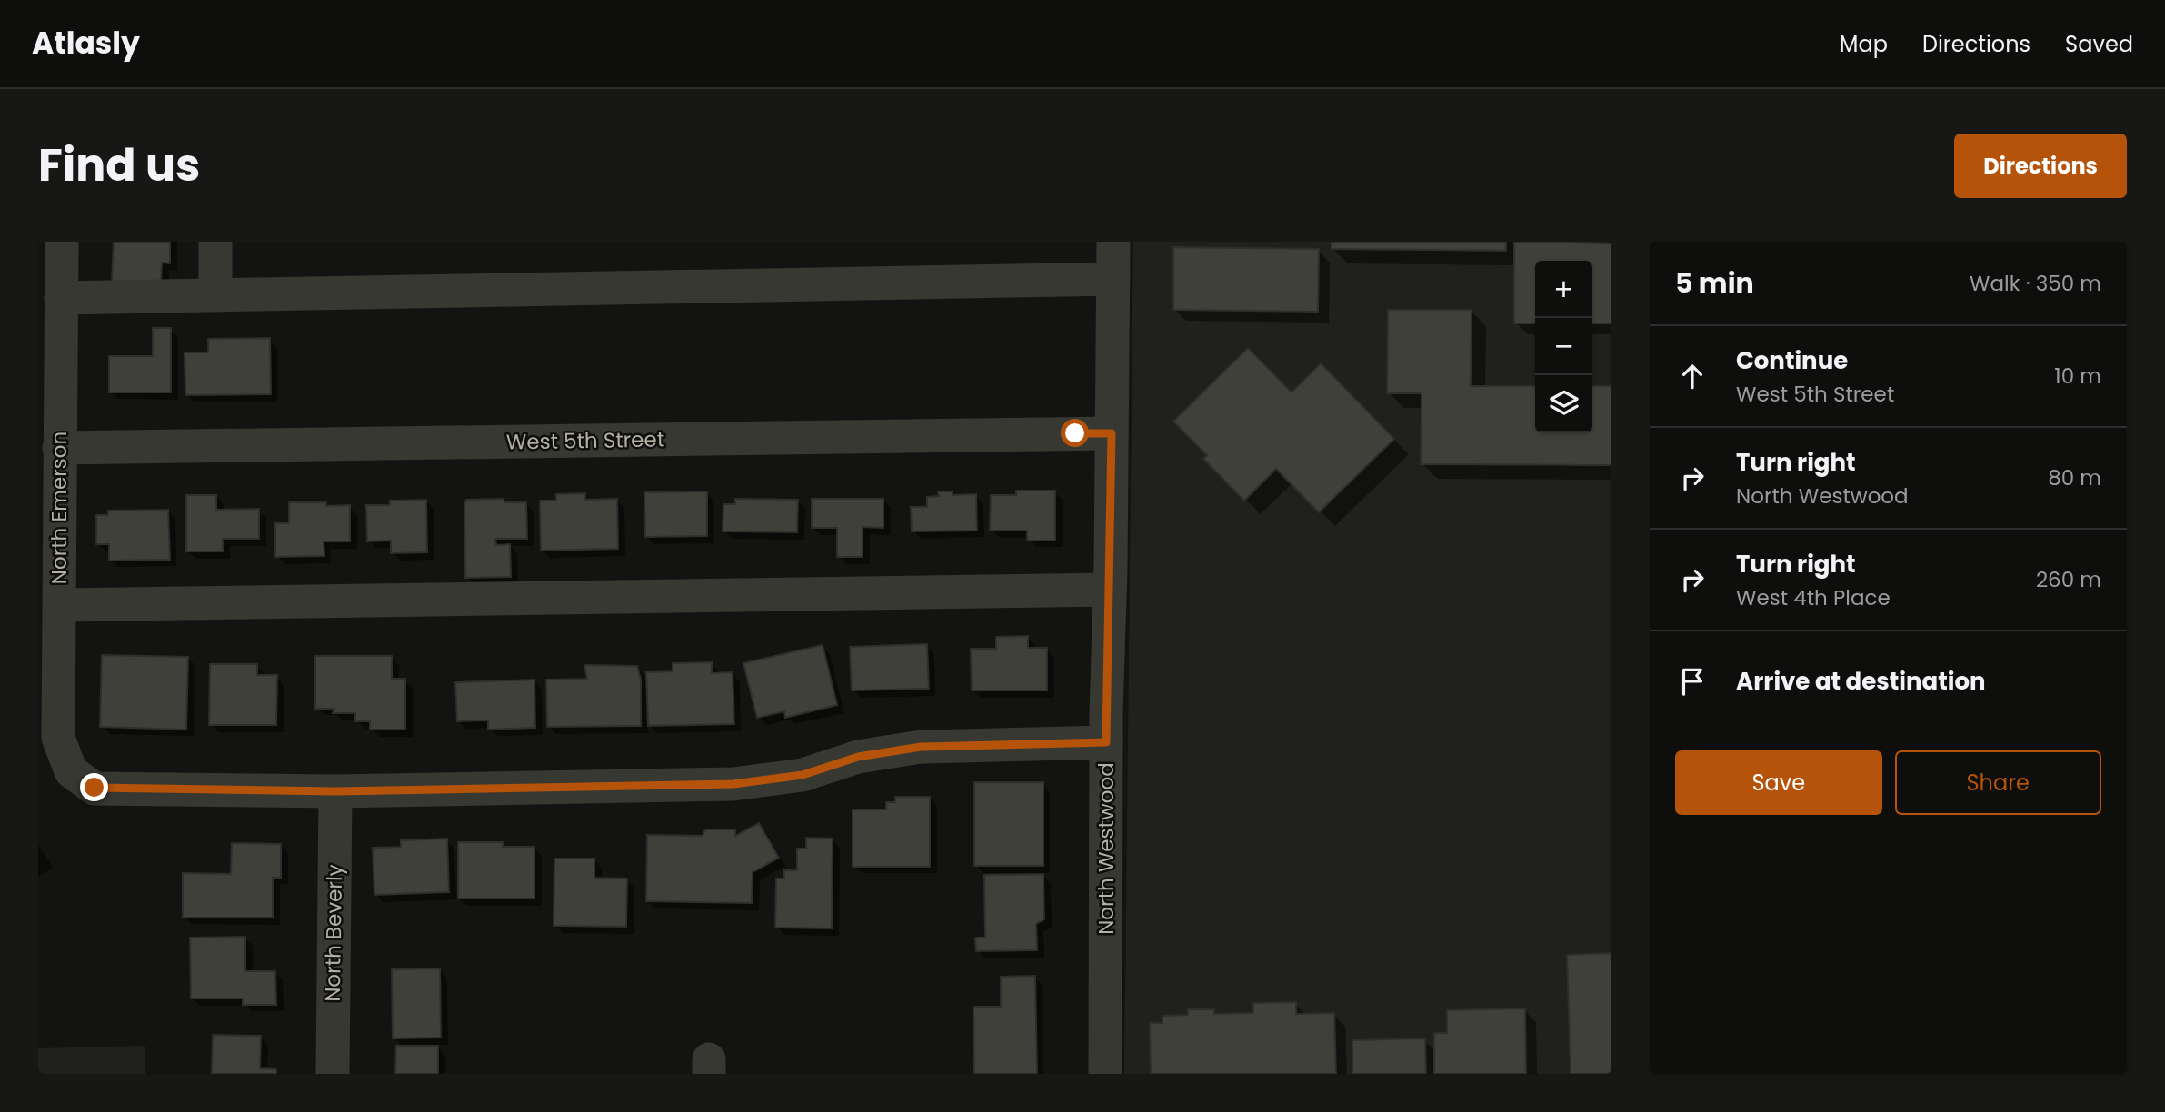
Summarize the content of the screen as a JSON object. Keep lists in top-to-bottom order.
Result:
{
  "streets": {
    "street": [
      "West 5th Street",
      "North Emerson",
      "North Westwood",
      "North Beverly"
    ]
  },
  "crossings": [
    ["West 5th Street", "North Emerson"],
    ["West 5th Street", "North Westwood"],
    ["North Emerson", "North Beverly"]
  ],
  "page": {
    "header": "Atlasly",
    "nav": ["Map", "Directions", "Saved"],
    "title": "Find us",
    "buttons": [
      "Directions",
      ["Save", "Share"]
    ],
    "heading": ["5 min", "Walk · 350 m"],
    "map_buttons": ["+", "−"],
    "list": [
      ["Continue", "West 5th Street", "10 m"],
      ["Turn right", "North Westwood", "80 m"],
      ["Turn right", "West 4th Place", "260 m"],
      "Arrive at destination"
    ]
  }
}
